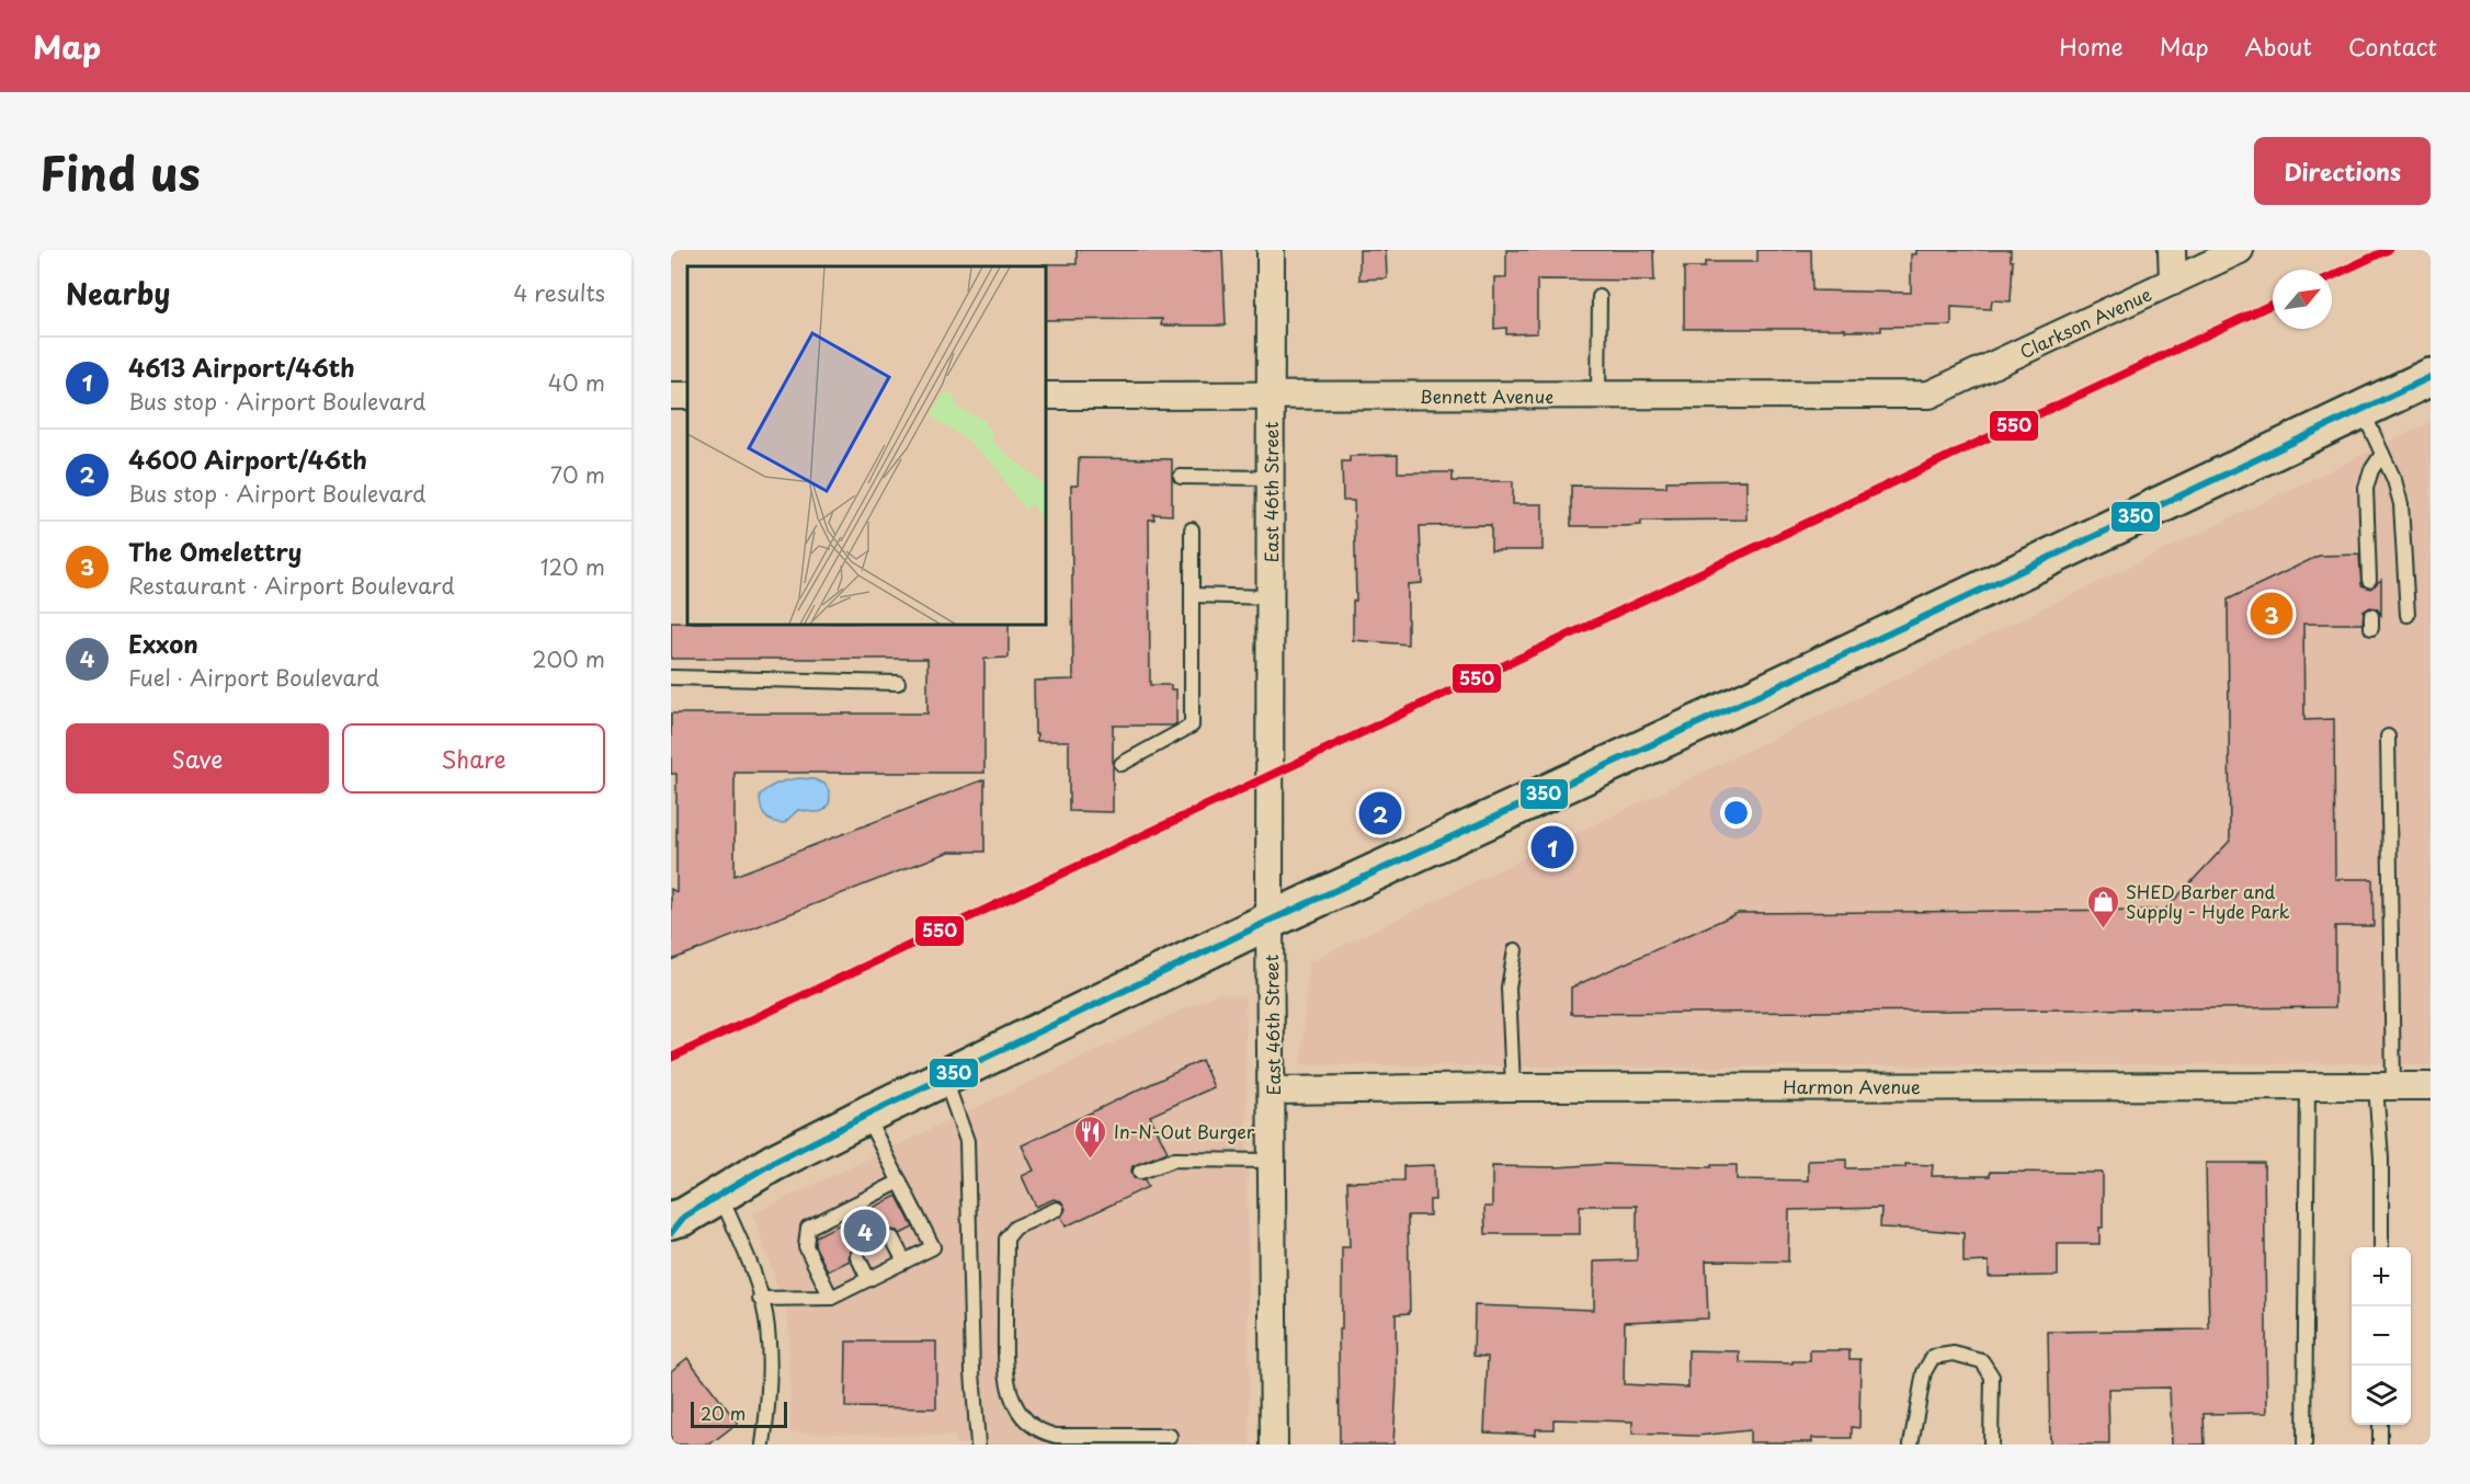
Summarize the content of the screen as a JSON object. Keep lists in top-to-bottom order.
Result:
{
  "streets": {
    "street": [
      "Clarkson Avenue",
      "Bennett Avenue",
      "East 46th Street",
      "Harmon Avenue"
    ]
  },
  "crossings": [
    ["Clarkson Avenue", "Bennett Avenue"],
    ["Bennett Avenue", "East 46th Street"],
    ["East 46th Street", "Harmon Avenue"]
  ],
  "places": {
    "shop": ["SHED Barber and Supply - Hyde Park"],
    "restaurant": ["In-N-Out Burger"]
  },
  "lines": ["transit line 550", "transit line 350"],
  "scale_bar": "20 m",
  "north": "top right",
  "page": {
    "header": "Map",
    "nav": [
      "Home",
      "Map",
      "About",
      "Contact"
    ],
    "title": "Find us",
    "buttons": [
      "Directions",
      ["Save", "Share"]
    ],
    "heading": ["Nearby", "4 results"],
    "list": [
      {
        "mark": "1",
        "name": "4613 Airport/46th",
        "note": "Bus stop · Airport Boulevard",
        "value": "40 m"
      },
      {
        "mark": "2",
        "name": "4600 Airport/46th",
        "note": "Bus stop · Airport Boulevard",
        "value": "70 m"
      },
      {
        "mark": "3",
        "name": "The Omelettry",
        "note": "Restaurant · Airport Boulevard",
        "value": "120 m"
      },
      {
        "mark": "4",
        "name": "Exxon",
        "note": "Fuel · Airport Boulevard",
        "value": "200 m"
      }
    ],
    "pins": [
      "3",
      "2",
      "1",
      "4"
    ],
    "map_buttons": ["+", "−"],
    "scale": "20 m"
  }
}
